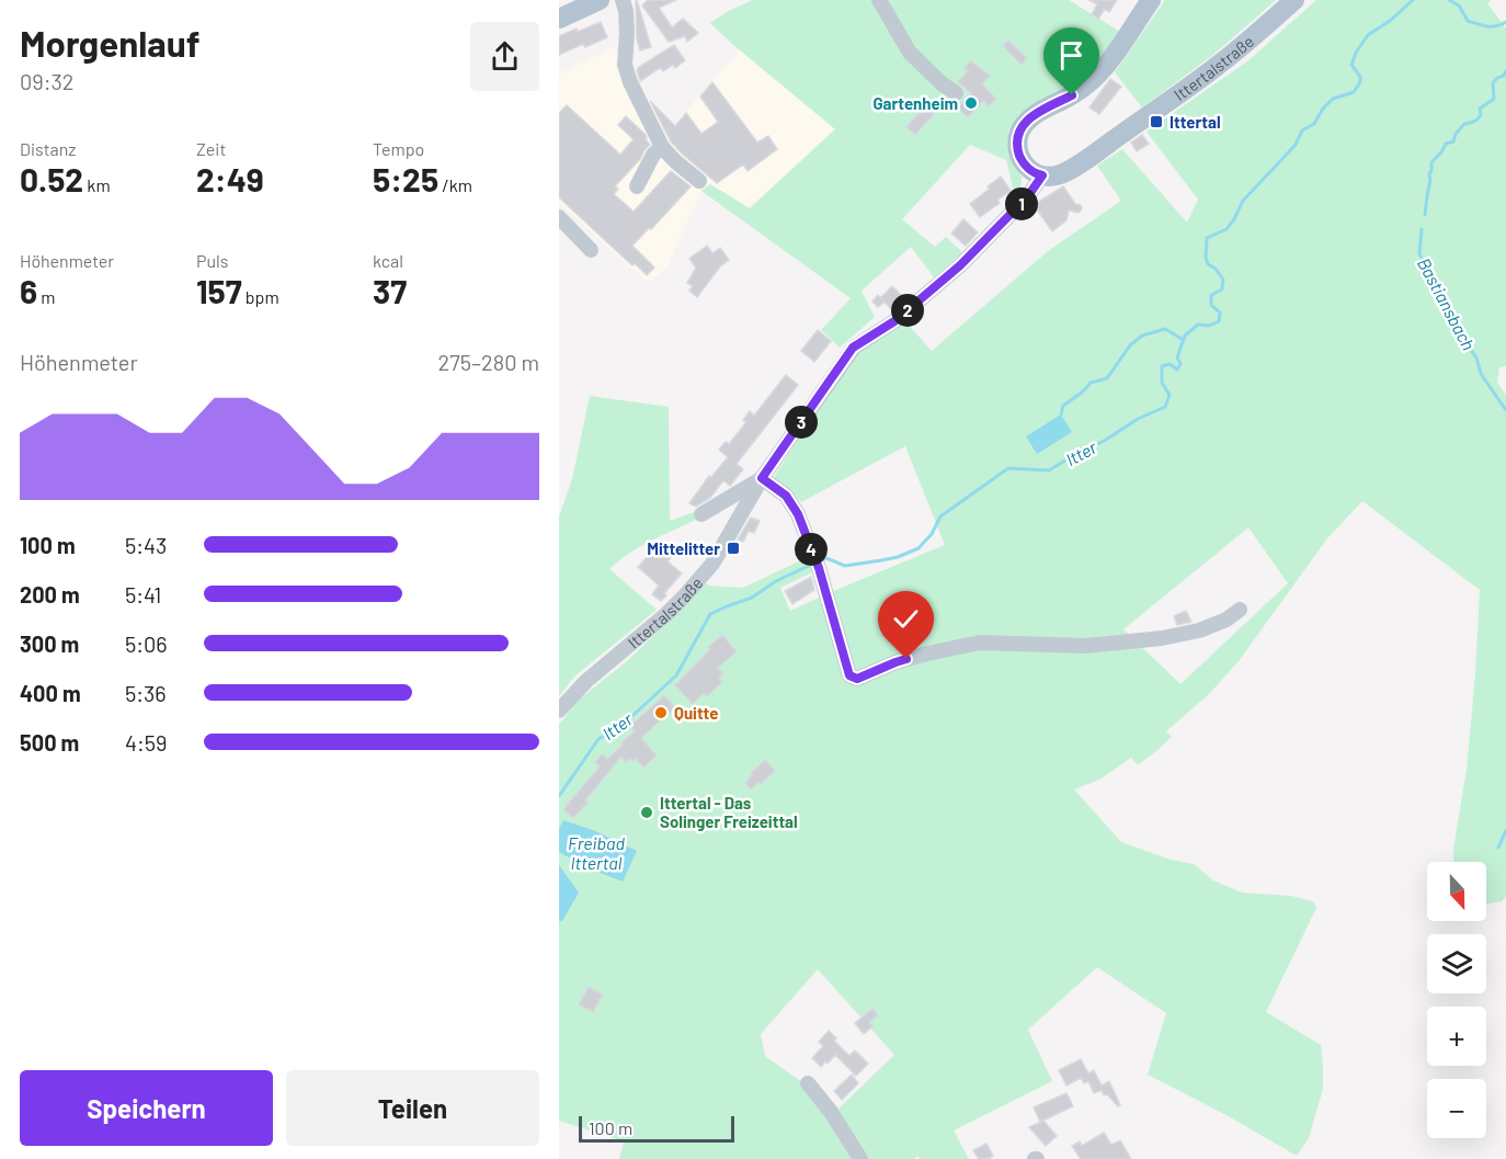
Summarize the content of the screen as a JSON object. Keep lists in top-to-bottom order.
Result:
{
  "streets": {
    "main road": ["Ittertalstraße"]
  },
  "water": ["Bastiansbach", "Itter", "Freibad Ittertal"],
  "places": {
    "other": ["Gartenheim", "Quitte", "Ittertal - Das Solinger Freizeittal"],
    "transit": ["Ittertal", "Mittelitter"]
  },
  "scale_bar": "100 m",
  "north": "bottom",
  "page": {
    "heading": ["Morgenlauf", "09:32"],
    "stats": [
      ["Distanz", "0.52 km"],
      ["Zeit", "2:49"],
      ["Tempo", "5:25 /km"],
      ["Höhenmeter", "6 m"],
      ["Puls", "157 bpm"],
      ["kcal", "37"]
    ],
    "pins": [
      "1",
      "2",
      "3",
      "4"
    ],
    "chart": ["Höhenmeter", "275–280 m"],
    "list": [
      {
        "name": "100 m",
        "note": "5:43"
      },
      {
        "name": "200 m",
        "note": "5:41"
      },
      {
        "name": "300 m",
        "note": "5:06"
      },
      {
        "name": "400 m",
        "note": "5:36"
      },
      {
        "name": "500 m",
        "note": "4:59"
      }
    ],
    "map_buttons": ["+", "−"],
    "buttons": ["Speichern", "Teilen"],
    "scale": "100 m"
  }
}
